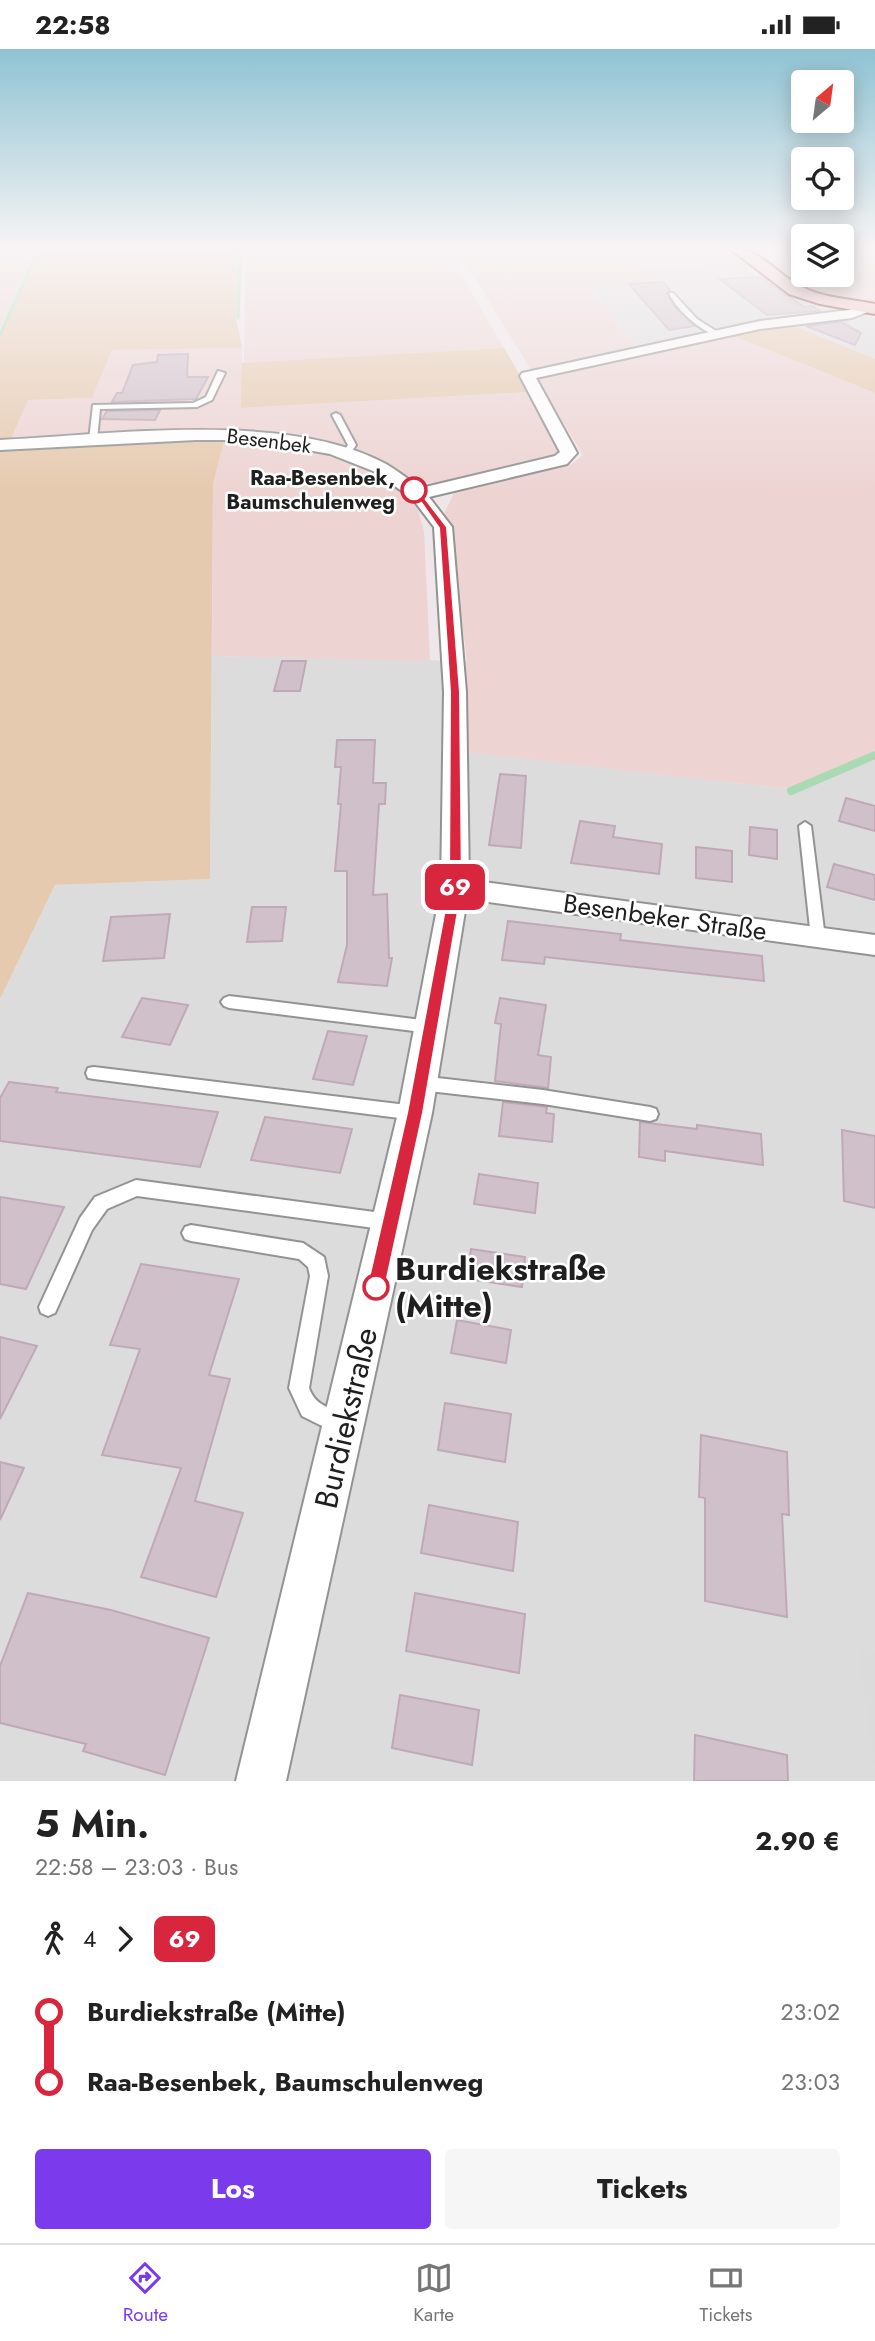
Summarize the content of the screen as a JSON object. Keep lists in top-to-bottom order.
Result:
{
  "streets": {
    "street": ["Besenbek", "Besenbeker Straße", "Burdiekstraße"]
  },
  "crossings": [
    ["Besenbek", "Besenbeker Straße"],
    ["Besenbek", "Burdiekstraße"],
    ["Besenbeker Straße", "Burdiekstraße"]
  ],
  "places": ["Raa-Besenbek, Baumschulenweg", "Burdiekstraße (Mitte)"],
  "lines": ["bus line 69"],
  "north": "top right",
  "page": {
    "status": "22:58",
    "on_map": "69",
    "heading": ["5 Min.", "22:58 – 23:03 · Bus", "2.90 €"],
    "legs": ["4", "69"],
    "list": [
      {
        "name": "Burdiekstraße (Mitte)",
        "value": "23:02"
      },
      {
        "name": "Raa-Besenbek, Baumschulenweg",
        "value": "23:03"
      }
    ],
    "buttons": ["Los", "Tickets"],
    "tabs": ["Route", "Karte", "Tickets"]
  }
}
